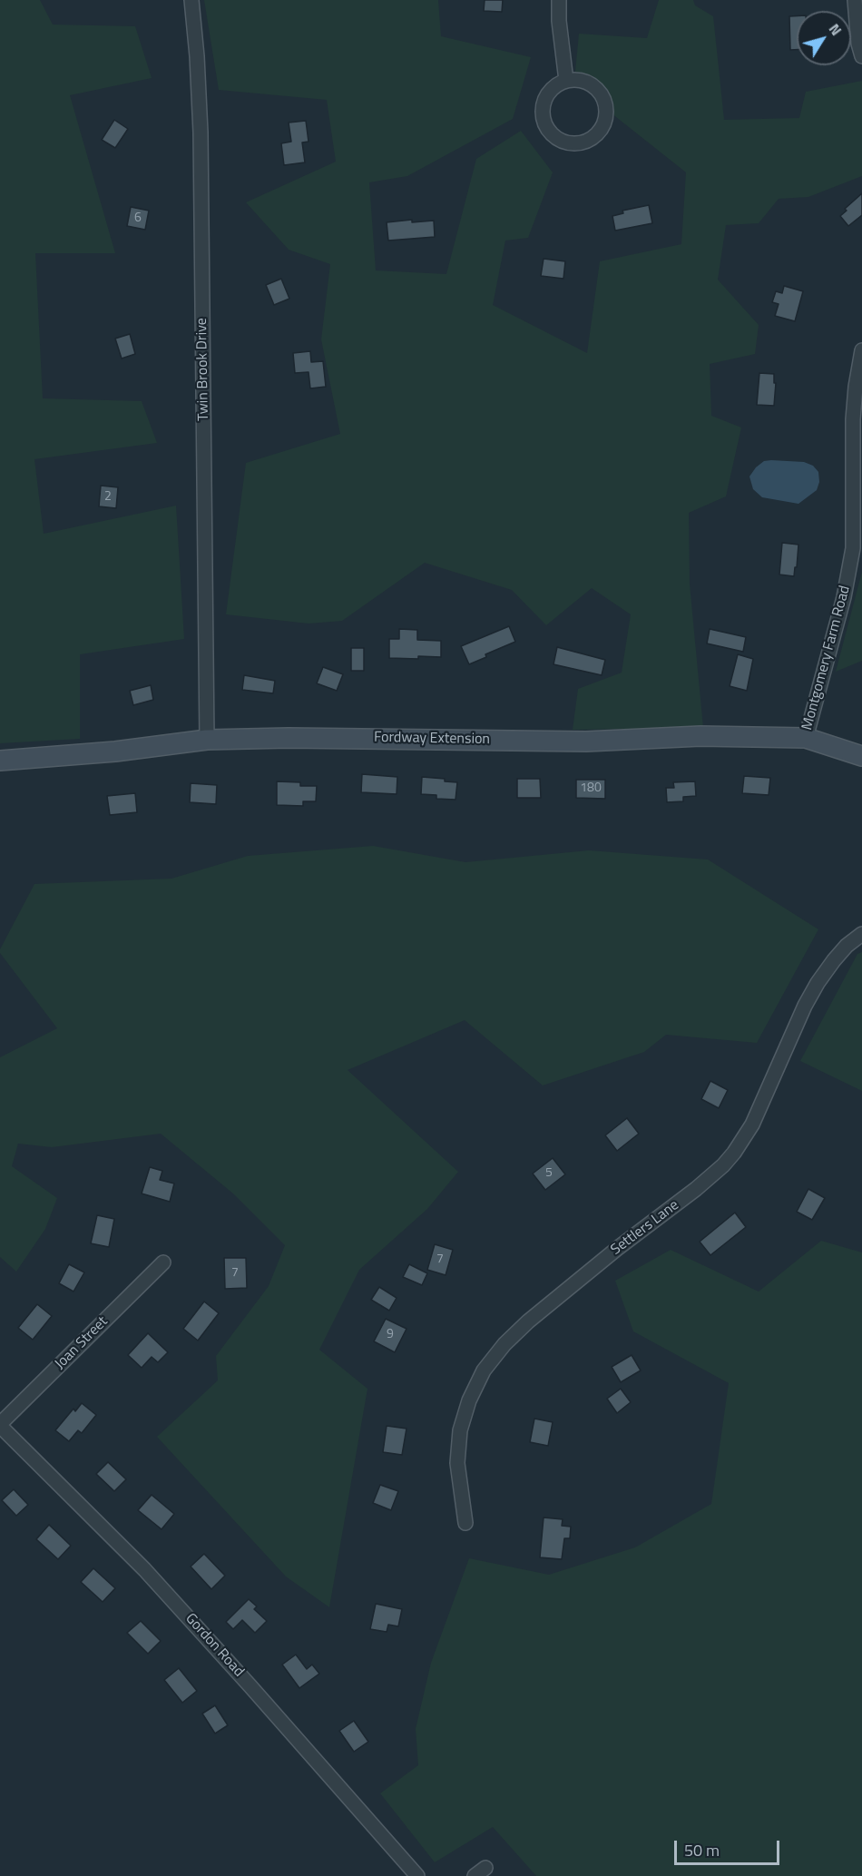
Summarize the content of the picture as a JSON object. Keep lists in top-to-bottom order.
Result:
{
  "streets": {
    "street": [
      "Twin Brook Drive",
      "Montgomery Farm Road",
      "Fordway Extension",
      "Settlers Lane",
      "Joan Street",
      "Gordon Road"
    ]
  },
  "crossings": [
    ["Twin Brook Drive", "Fordway Extension"],
    ["Montgomery Farm Road", "Fordway Extension"],
    ["Joan Street", "Gordon Road"]
  ],
  "house_numbers": [
    "6",
    "2",
    "180",
    "5",
    "7",
    "7",
    "9"
  ],
  "scale_bar": "50 m",
  "north": "top right"
}
